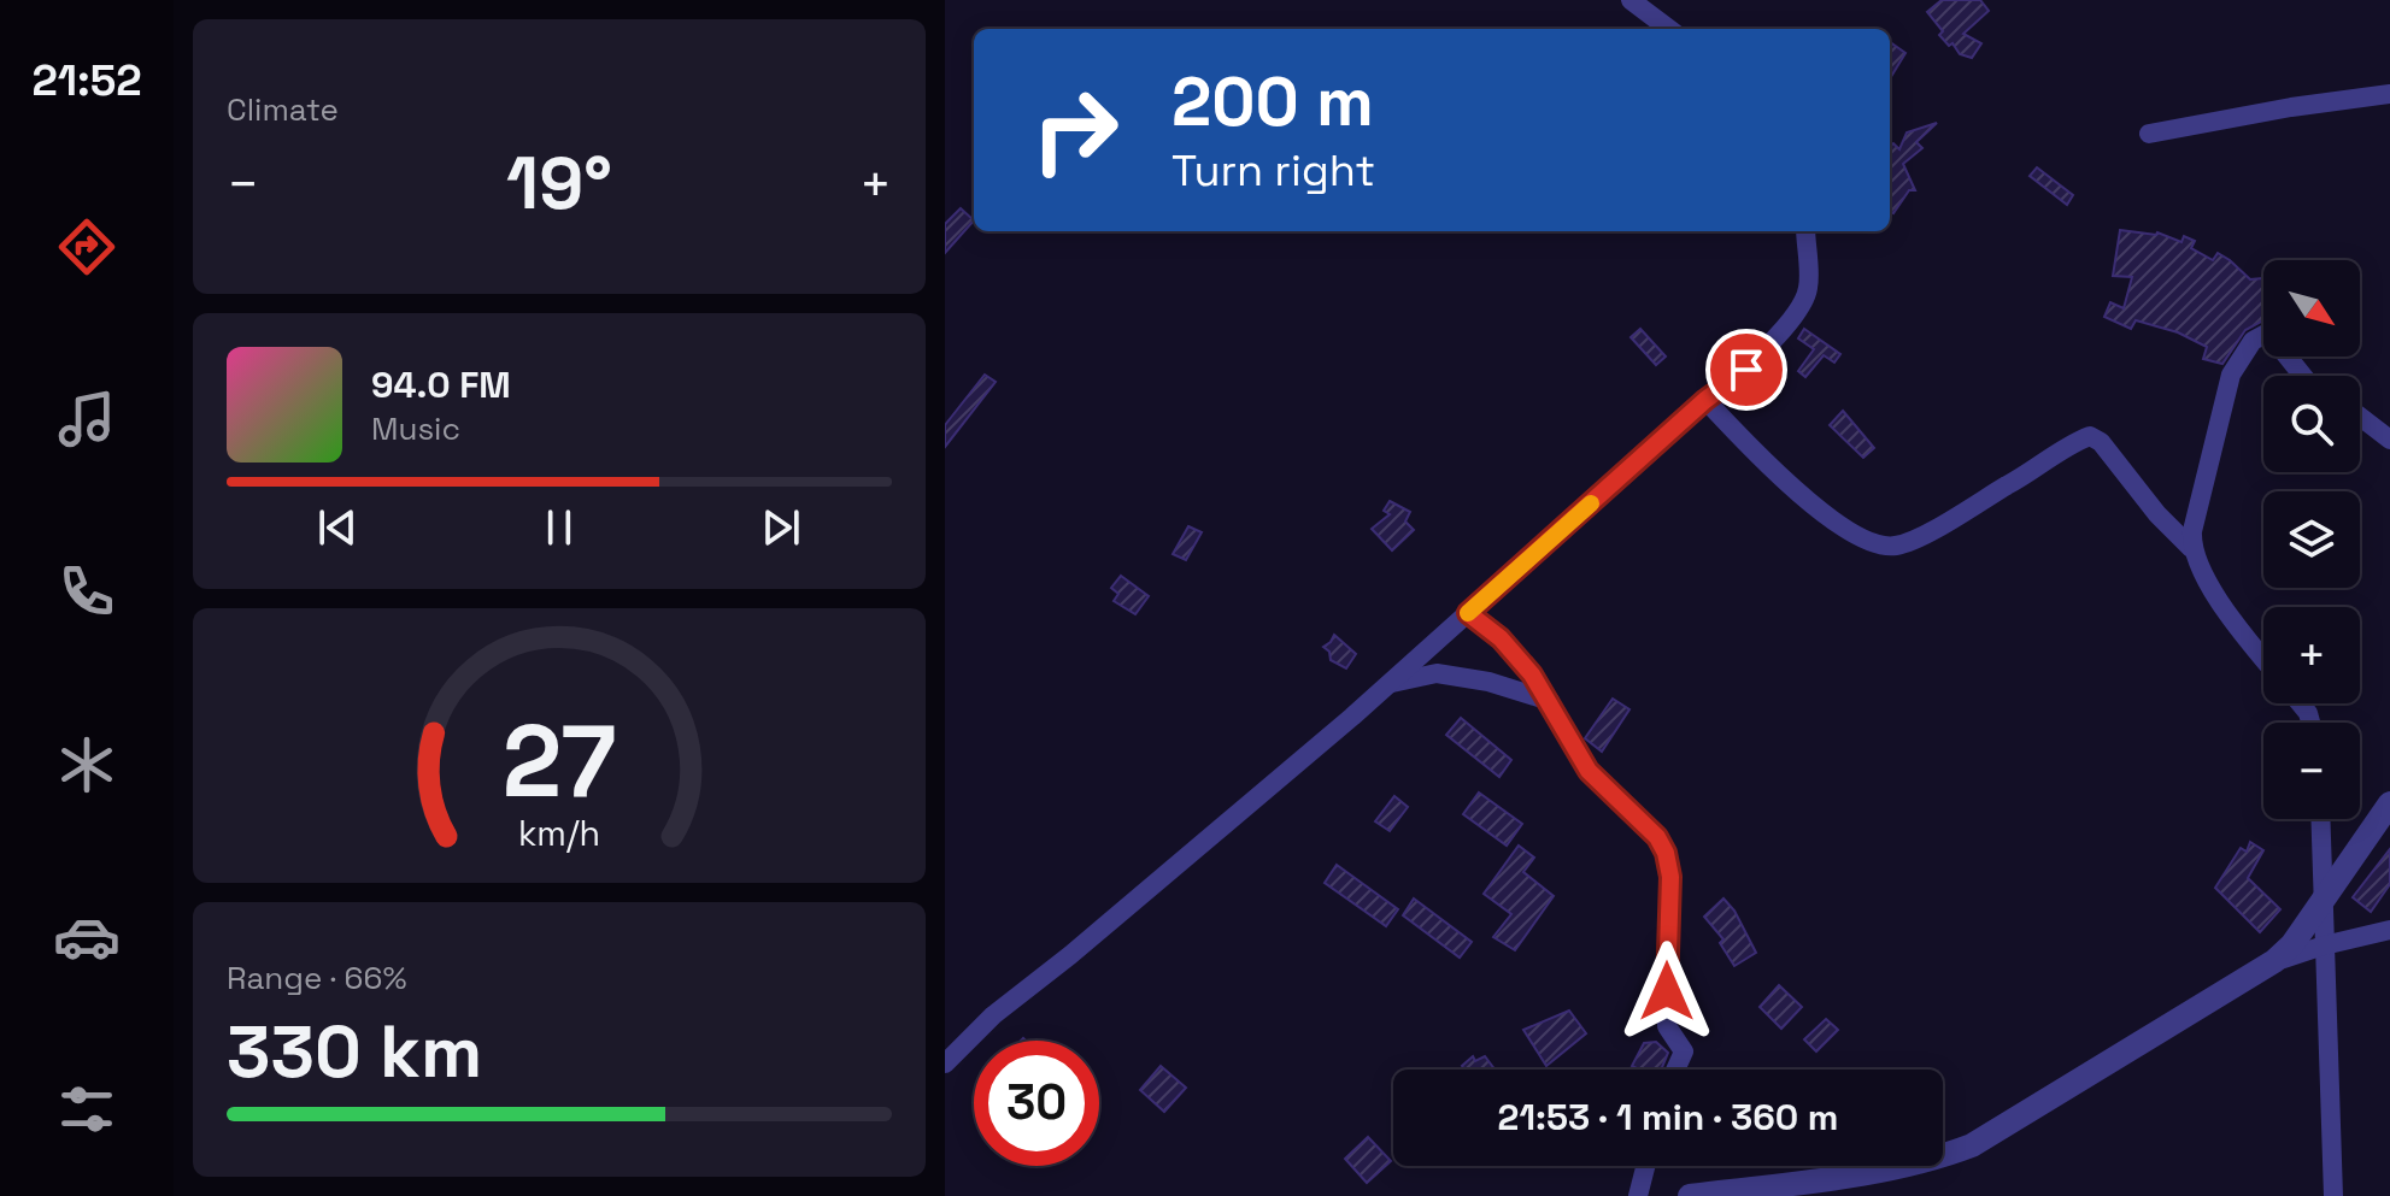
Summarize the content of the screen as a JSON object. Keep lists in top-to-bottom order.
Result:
{
  "north": "bottom right",
  "page": {
    "tabs": "21:52",
    "tile": [
      "Climate",
      ["Range · 66%", "330 km"]
    ],
    "turn": ["200 m", "Turn right"],
    "heat": ["−", "19°", "+"],
    "map_buttons": ["+", "−"],
    "song": ["94.0 FM", "Music"],
    "limit": "30",
    "trip": "21:53 · 1 min · 360 m",
    "gauge": ["27", "km/h"]
  }
}
